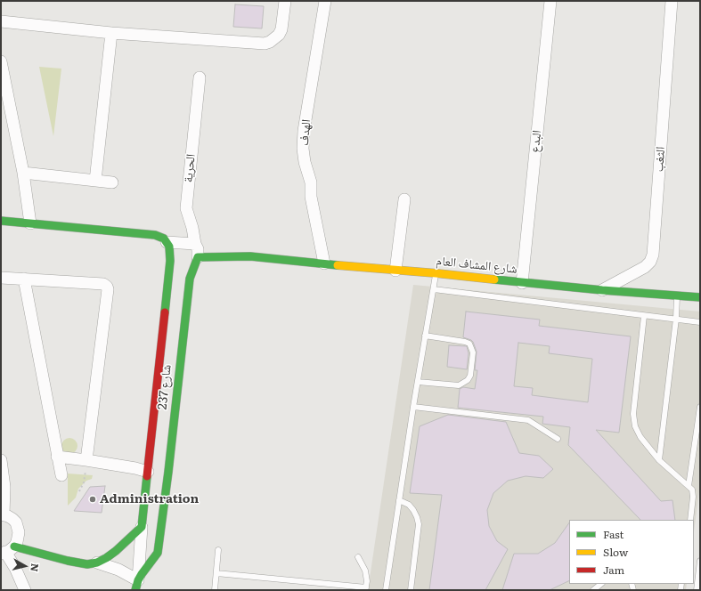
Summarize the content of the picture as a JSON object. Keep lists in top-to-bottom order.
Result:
{
  "streets": {
    "street": [
      "الهدف",
      "البدع",
      "الثغب",
      "الحرية",
      "شارع المشاف العام",
      "شارع 237"
    ]
  },
  "crossings": [
    ["الهدف", "شارع المشاف العام"],
    ["البدع", "شارع المشاف العام"],
    ["الثغب", "شارع المشاف العام"],
    ["الحرية", "شارع المشاف العام"],
    ["الحرية", "شارع 237"],
    ["شارع المشاف العام", "شارع 237"]
  ],
  "places": ["Administration"],
  "legend": ["Fast", "Slow", "Jam"],
  "north": "right"
}
